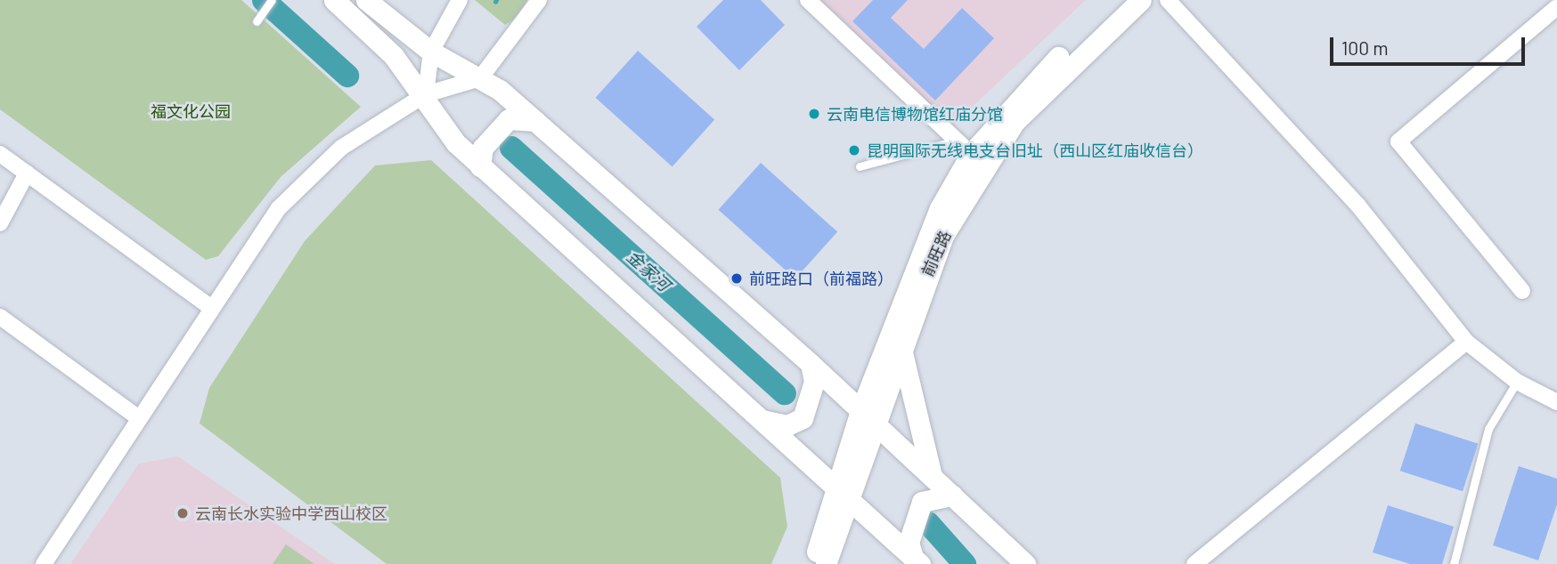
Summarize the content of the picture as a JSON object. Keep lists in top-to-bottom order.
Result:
{
  "streets": {
    "street": ["前旺路"]
  },
  "water": ["金家河"],
  "parks": ["福文化公园"],
  "places": [
    "云南电信博物馆红庙分馆",
    "昆明国际无线电支台旧址（西山区红庙收信台）",
    "前旺路口（前福路）",
    "云南长水实验中学西山校区"
  ],
  "scale_bar": "100 m"
}
